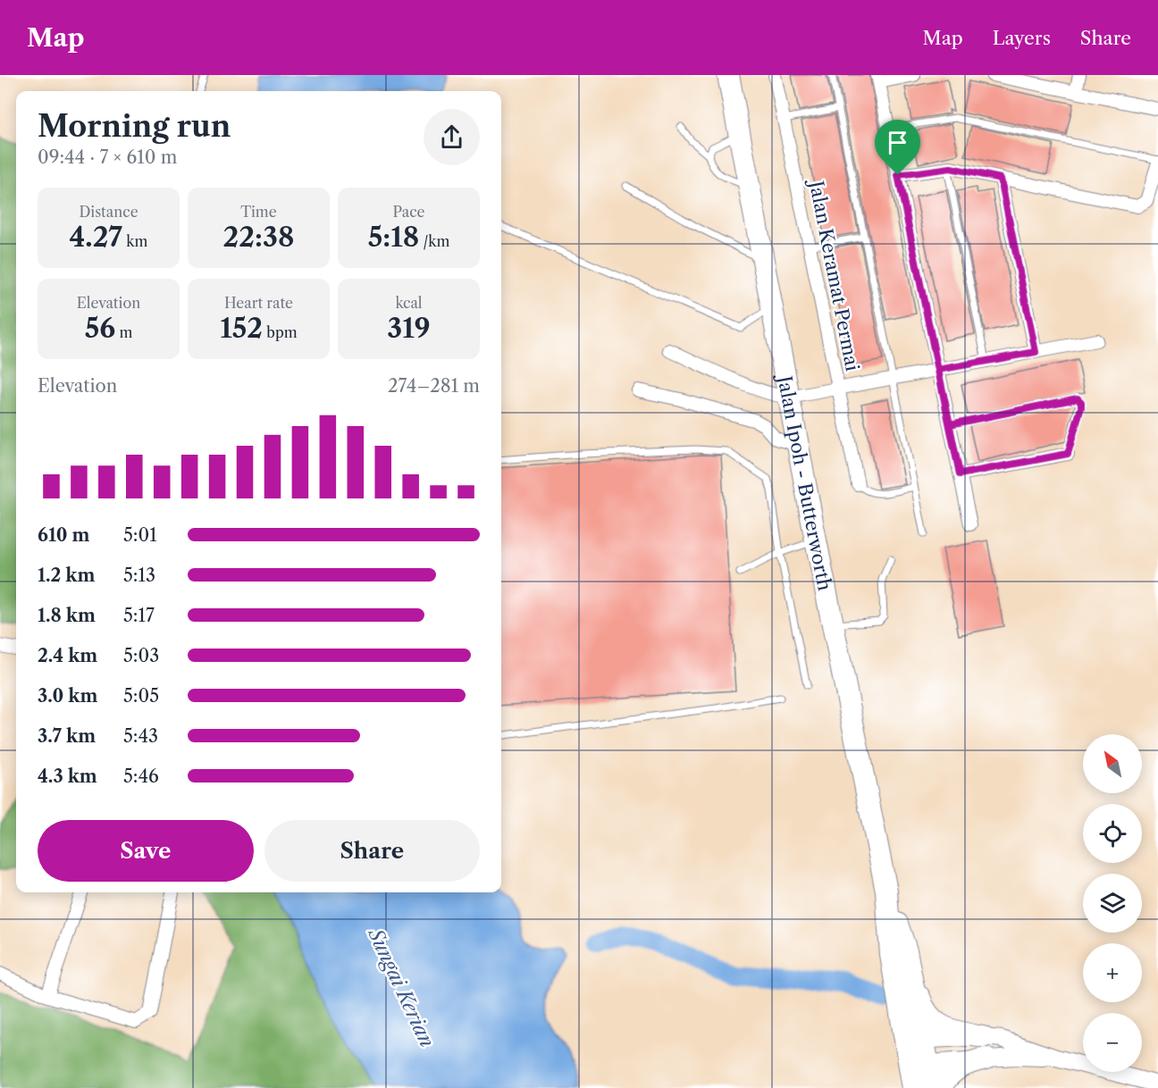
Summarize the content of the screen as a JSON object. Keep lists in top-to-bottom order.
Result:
{
  "streets": {
    "highway": ["Jalan Ipoh - Butterworth"],
    "street": ["Jalan Keramat Permai"]
  },
  "water": ["Sungai Kerian"],
  "north": "top left",
  "page": {
    "header": "Map",
    "nav": ["Map", "Layers", "Share"],
    "heading": ["Morning run", "09:44 · 7 × 610 m"],
    "stats": [
      ["Distance", "4.27 km"],
      ["Time", "22:38"],
      ["Pace", "5:18 /km"],
      ["Elevation", "56 m"],
      ["Heart rate", "152 bpm"],
      ["kcal", "319"]
    ],
    "chart": ["Elevation", "274–281 m"],
    "list": [
      {
        "name": "610 m",
        "note": "5:01"
      },
      {
        "name": "1.2 km",
        "note": "5:13"
      },
      {
        "name": "1.8 km",
        "note": "5:17"
      },
      {
        "name": "2.4 km",
        "note": "5:03"
      },
      {
        "name": "3.0 km",
        "note": "5:05"
      },
      {
        "name": "3.7 km",
        "note": "5:43"
      },
      {
        "name": "4.3 km",
        "note": "5:46"
      }
    ],
    "map_buttons": ["+", "−"],
    "buttons": ["Save", "Share"]
  }
}
